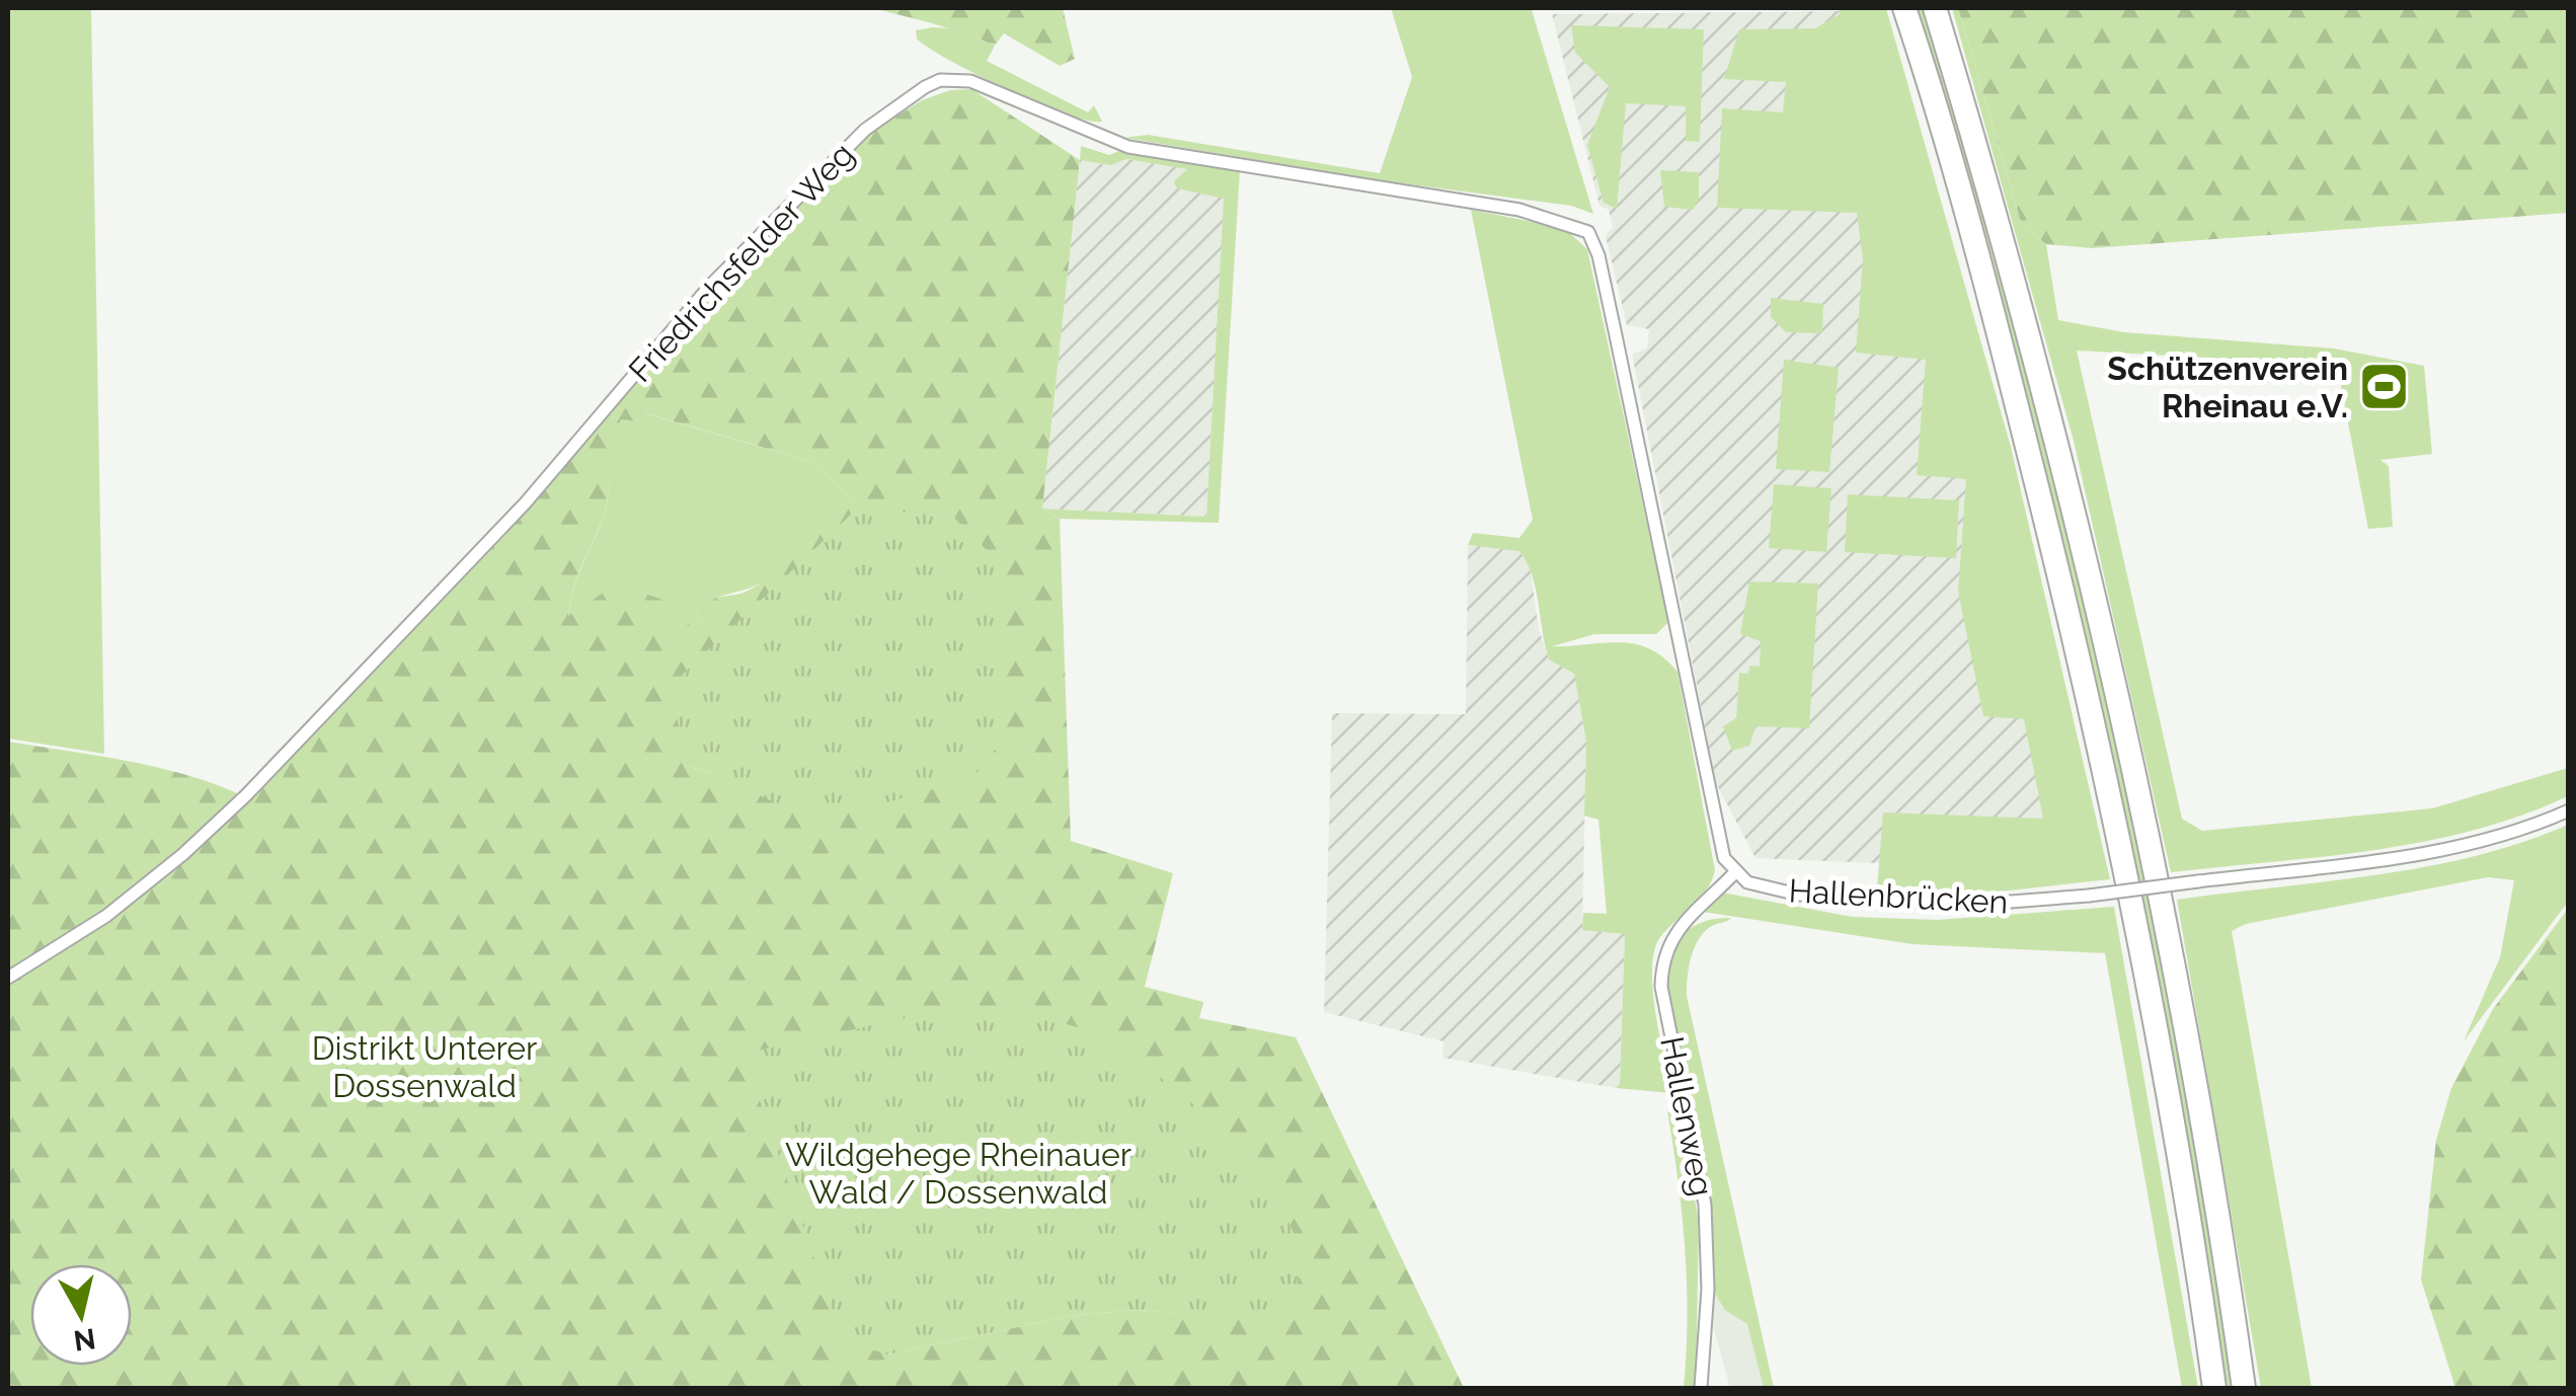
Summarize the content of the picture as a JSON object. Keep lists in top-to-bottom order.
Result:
{
  "streets": {
    "street": ["Friedrichsfelder Weg", "Hallenbrücken", "Hallenweg"]
  },
  "crossings": [
    ["Friedrichsfelder Weg", "Hallenbrücken"],
    ["Friedrichsfelder Weg", "Hallenweg"],
    ["Hallenbrücken", "Hallenweg"]
  ],
  "parks": ["Distrikt Unterer Dossenwald", "Wildgehege Rheinauer Wald / Dossenwald"],
  "places": {
    "sports": ["Schützenverein Rheinau e.V."]
  },
  "north": "bottom"
}
